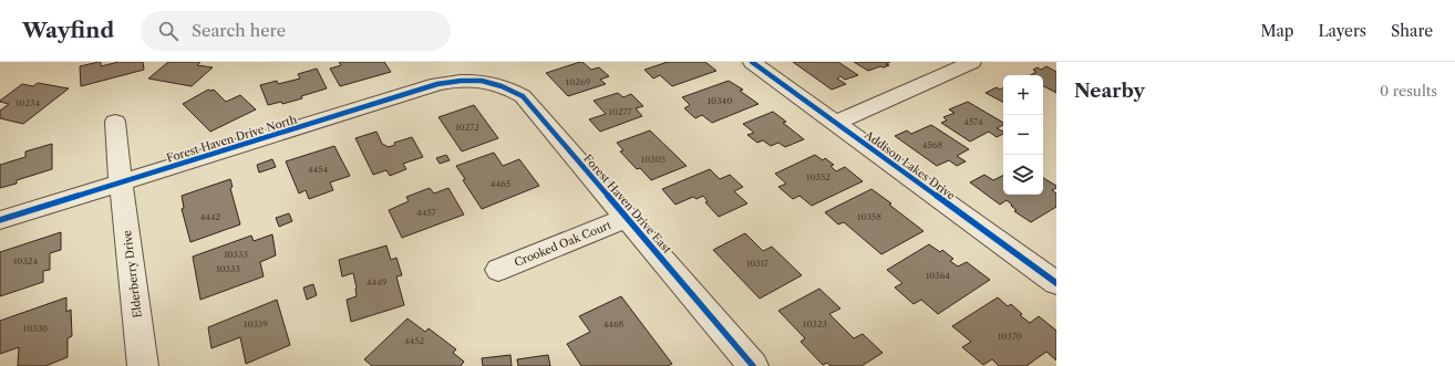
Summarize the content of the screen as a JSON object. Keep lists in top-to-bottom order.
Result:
{
  "streets": {
    "street": [
      "Forest Haven Drive North",
      "Addison Lakes Drive",
      "Forest Haven Drive East",
      "Crooked Oak Court",
      "Elderberry Drive"
    ]
  },
  "crossings": [
    ["Forest Haven Drive North", "Forest Haven Drive East"],
    ["Forest Haven Drive North", "Elderberry Drive"],
    ["Forest Haven Drive East", "Crooked Oak Court"]
  ],
  "house_numbers": [
    "10269",
    "10340",
    "10234",
    "10277",
    "4574",
    "10272",
    "4568",
    "10305",
    "4454",
    "10352",
    "4465",
    "4457",
    "4442",
    "10358",
    "10333",
    "10324",
    "10317",
    "10333",
    "10364",
    "4449",
    "10339",
    "4468",
    "10323",
    "10330",
    "10370",
    "4452"
  ],
  "page": {
    "header": "Wayfind",
    "search": "Search here",
    "nav": ["Map", "Layers", "Share"],
    "heading": ["Nearby", "0 results"],
    "map_buttons": ["+", "−"]
  }
}
